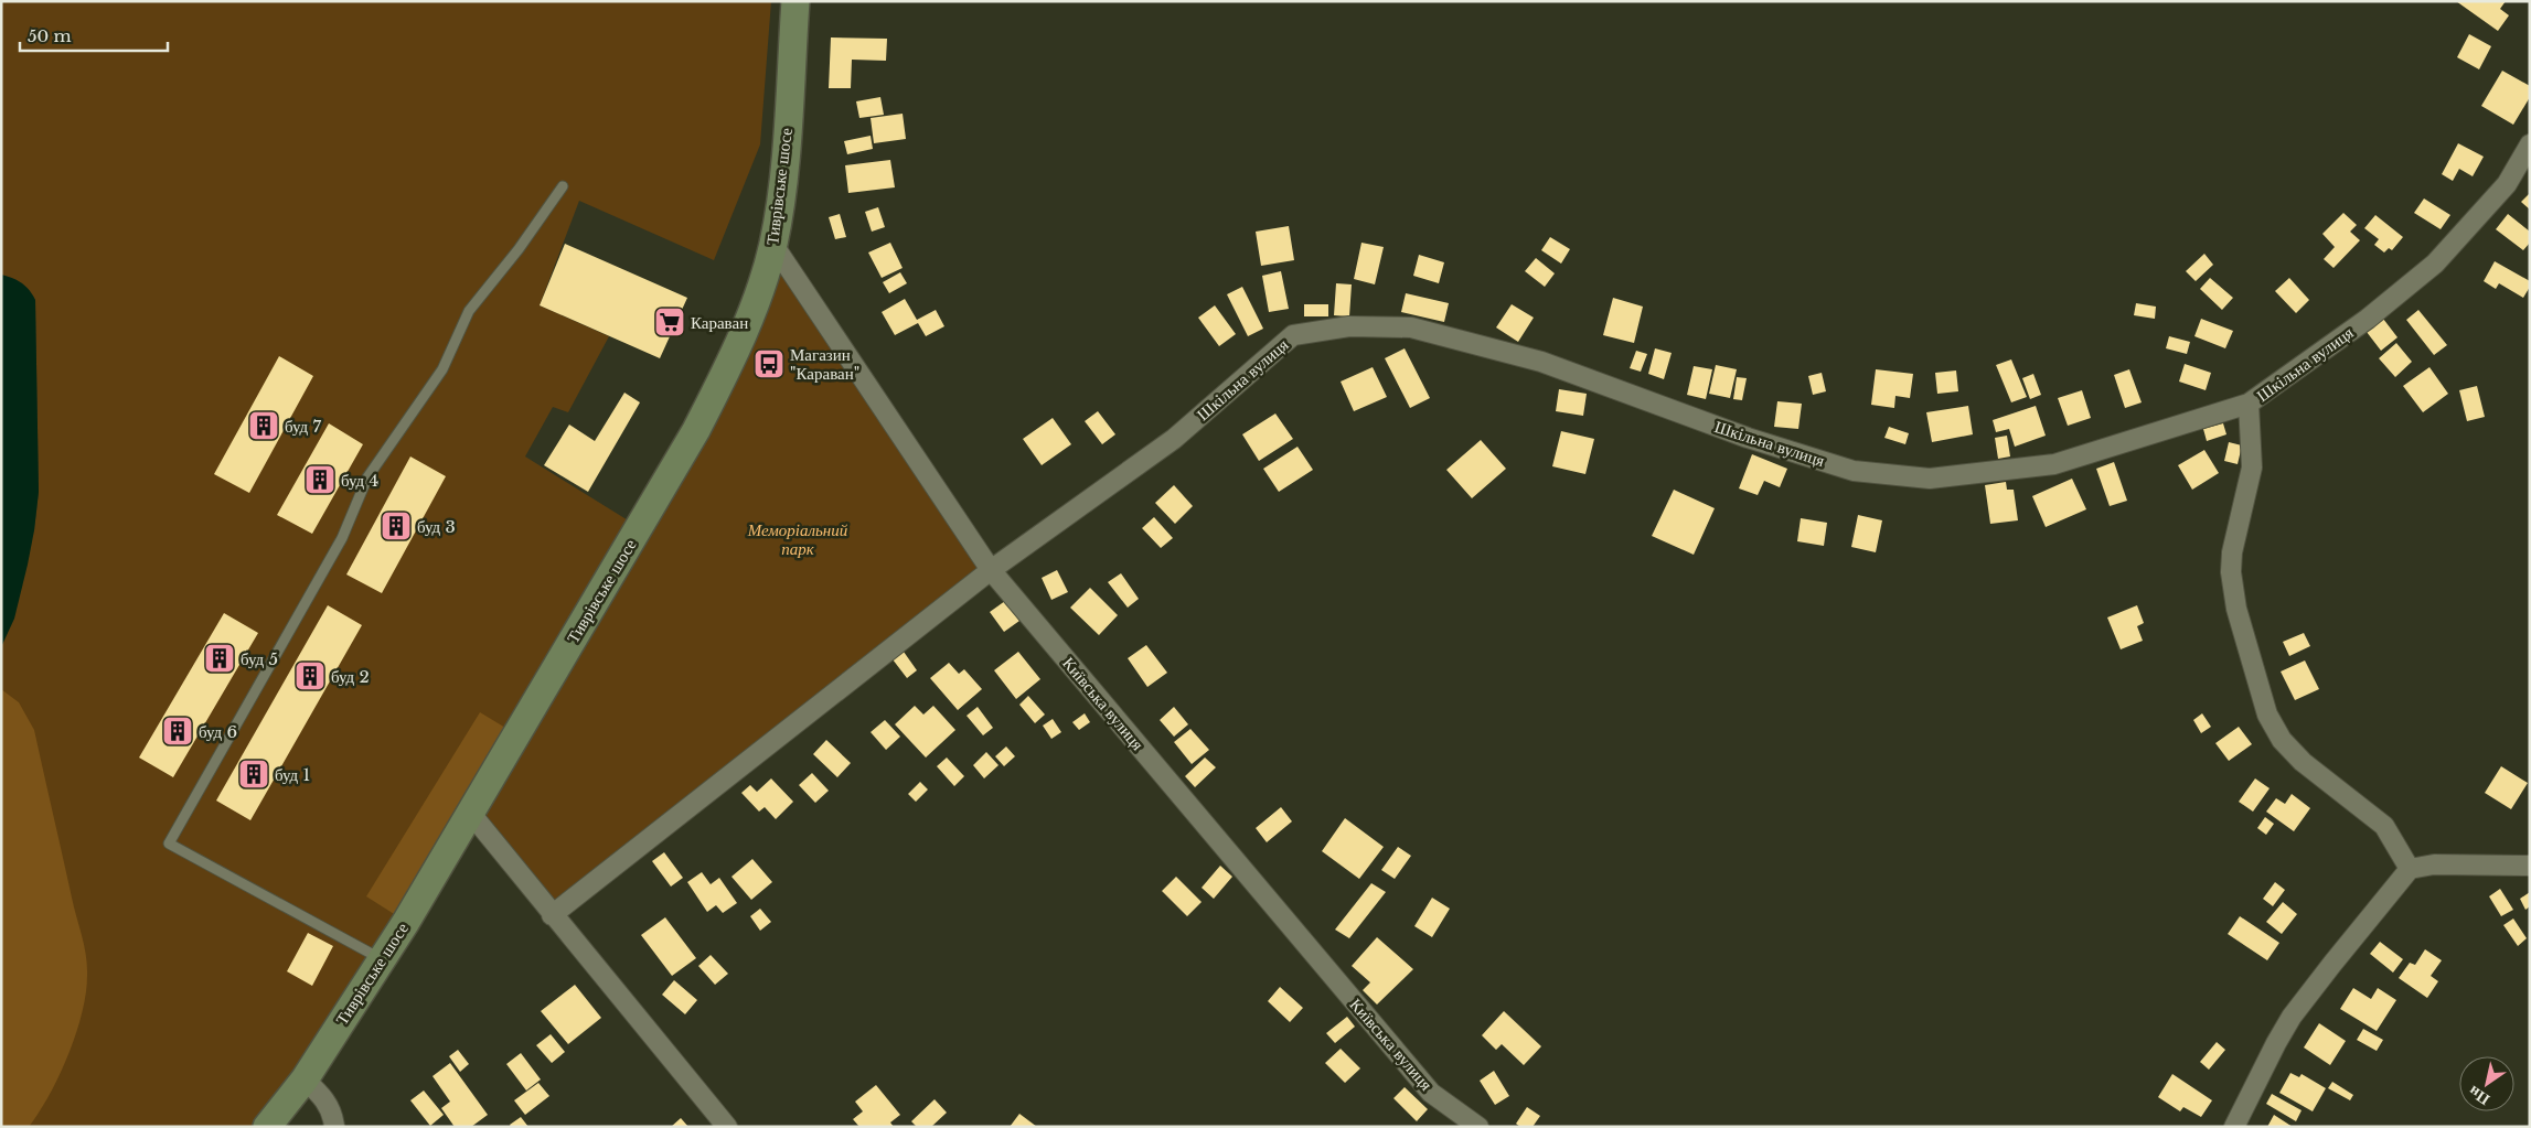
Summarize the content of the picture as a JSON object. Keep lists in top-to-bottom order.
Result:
{
  "streets": {
    "main road": ["Тиврівське шосе"],
    "street": ["Шкільна вулиця", "Київська вулиця"]
  },
  "crossings": [
    ["Тиврівське шосе", "Київська вулиця"],
    ["Шкільна вулиця", "Київська вулиця"]
  ],
  "parks": ["Меморіальний парк"],
  "places": {
    "supermarket": ["Караван"],
    "bus stop": ["Магазин \"Караван\""],
    "building": [
      "буд 7",
      "буд 4",
      "буд 3",
      "буд 5",
      "буд 2",
      "буд 6",
      "буд 1"
    ]
  },
  "scale_bar": "50 m",
  "north": "bottom left"
}
